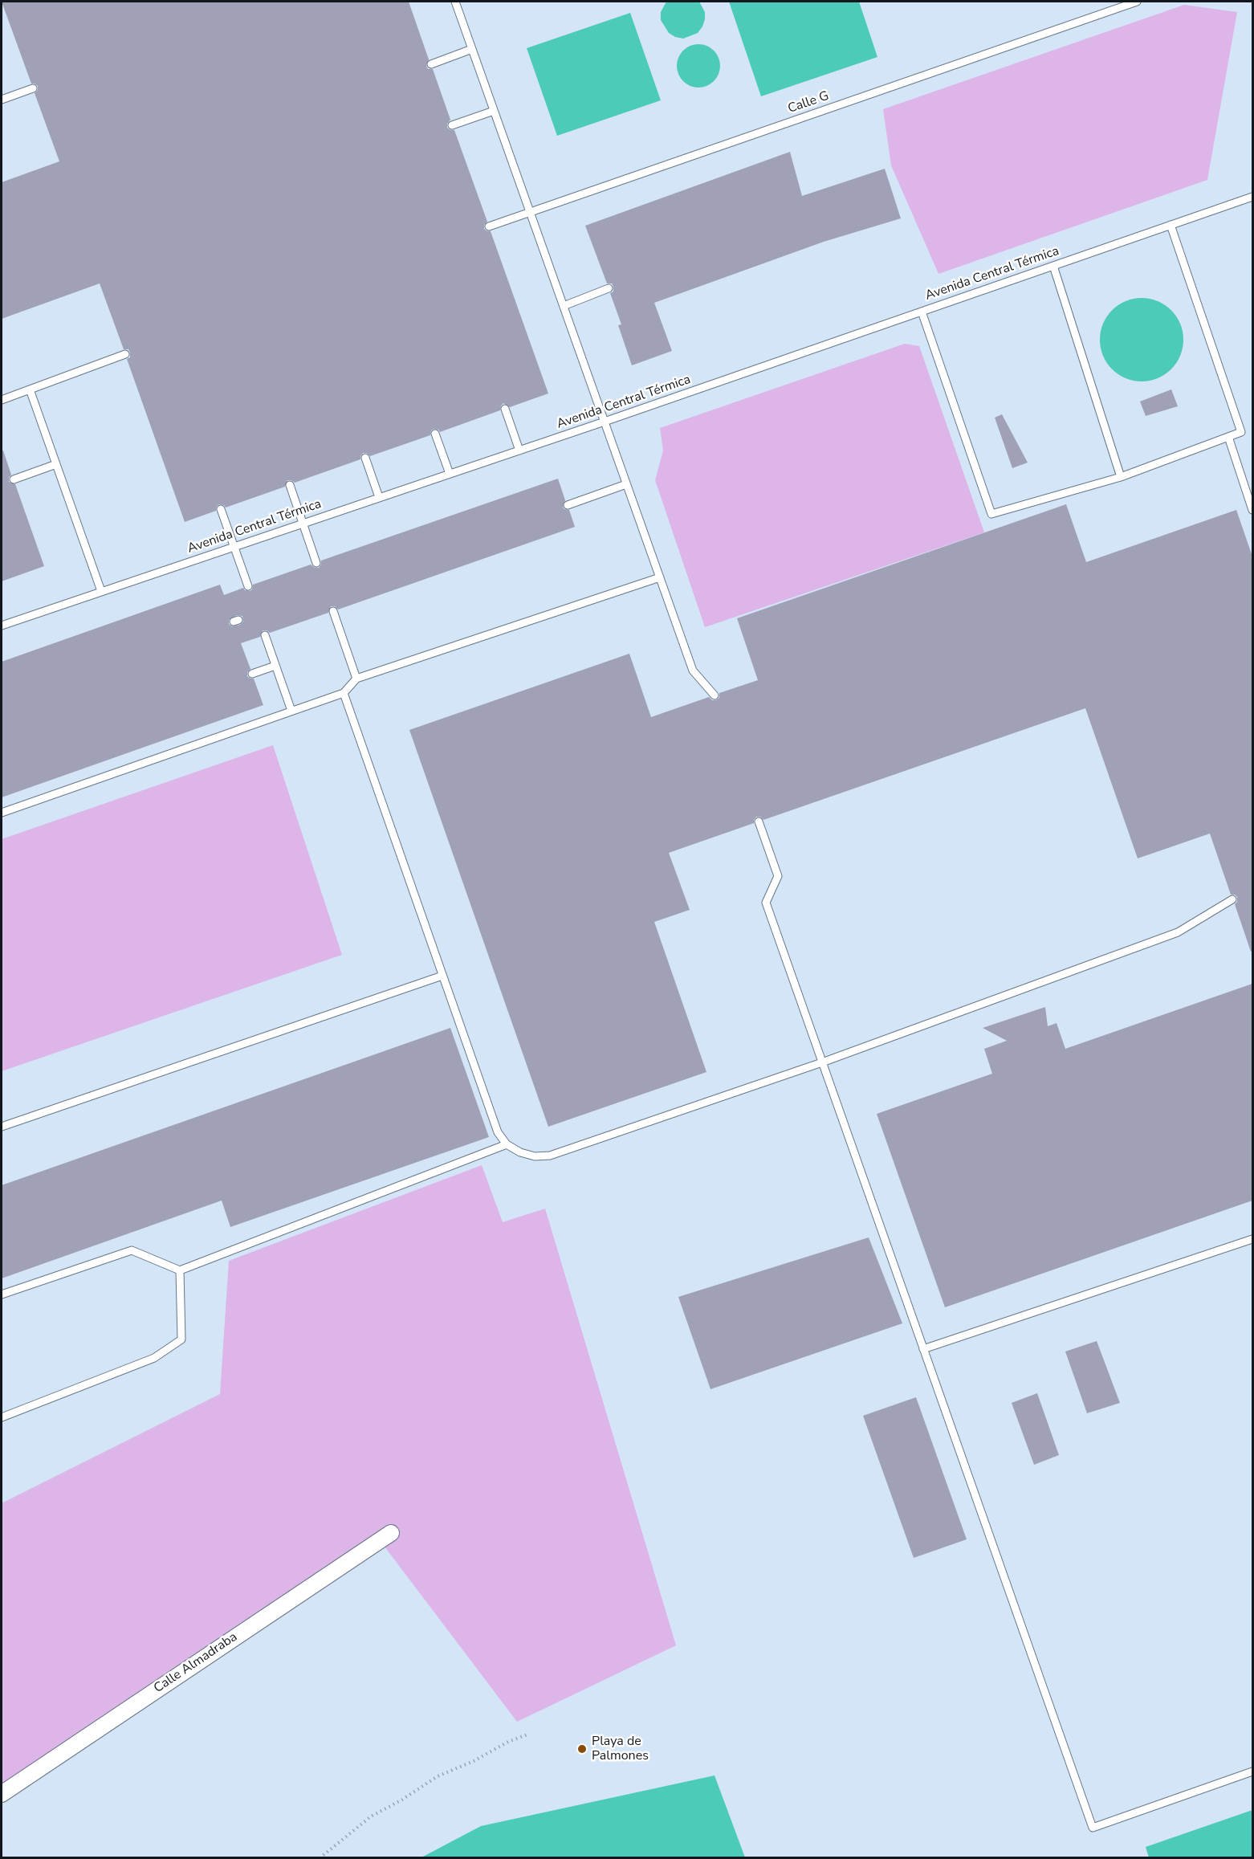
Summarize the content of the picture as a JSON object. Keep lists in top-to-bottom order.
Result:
{
  "streets": {
    "street": ["Calle Almadraba"],
    "lane": ["Calle G", "Avenida Central Térmica"]
  },
  "places": ["Playa de Palmones"]
}
